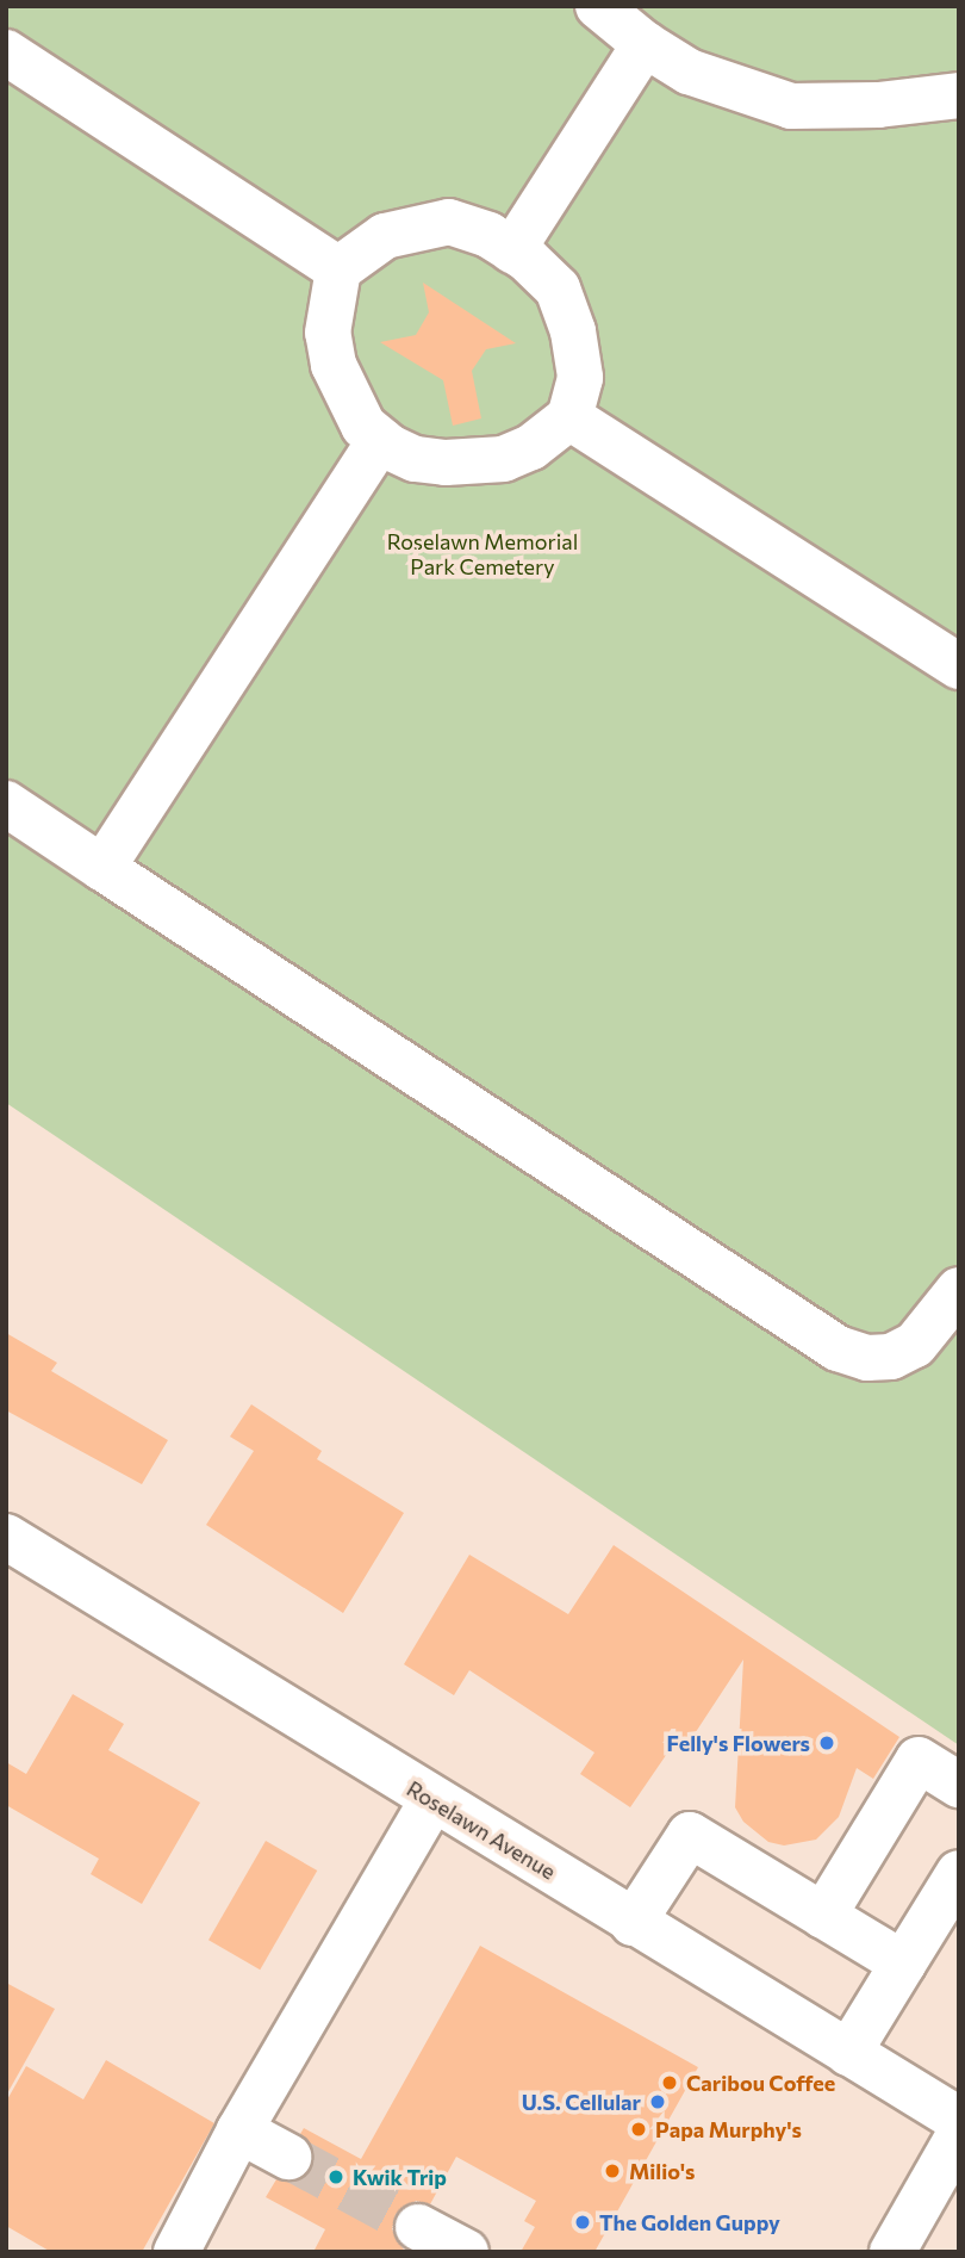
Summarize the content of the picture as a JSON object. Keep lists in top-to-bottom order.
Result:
{
  "streets": {
    "street": ["Roselawn Avenue"]
  },
  "parks": ["Roselawn Memorial Park Cemetery"],
  "places": [
    "Felly's Flowers",
    "Caribou Coffee",
    "U.S. Cellular",
    "Papa Murphy's",
    "Milio's",
    "Kwik Trip",
    "The Golden Guppy"
  ]
}
